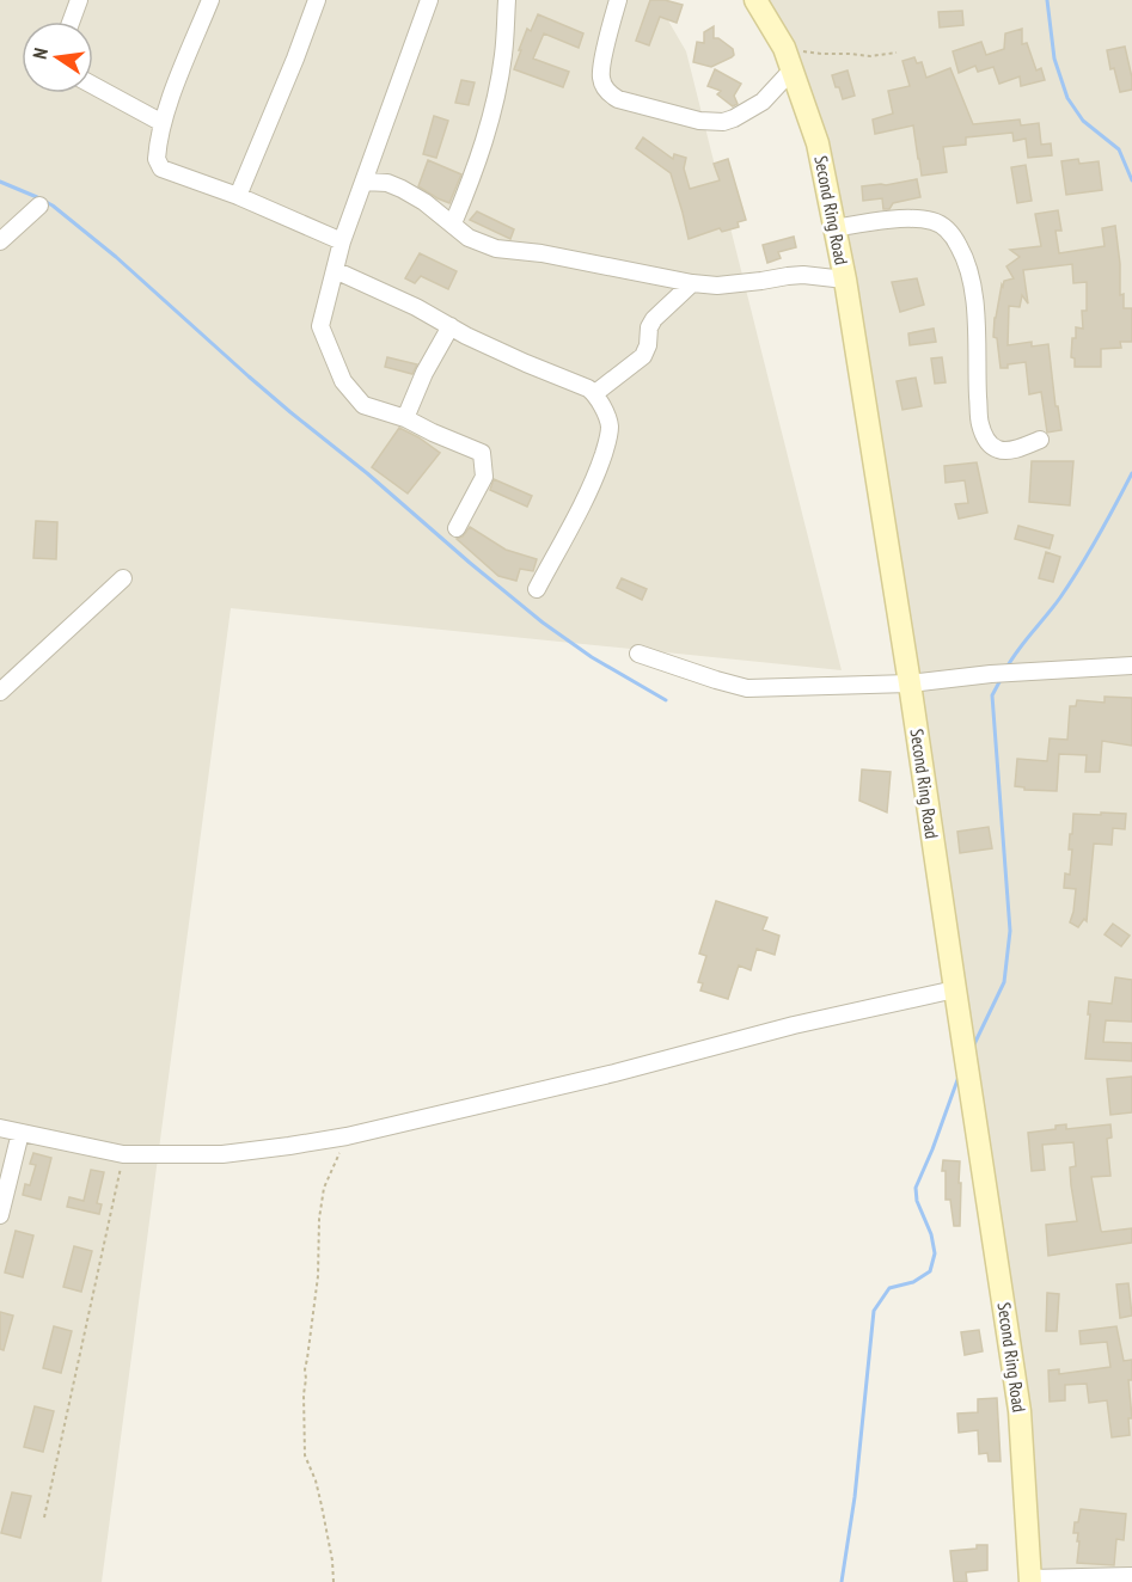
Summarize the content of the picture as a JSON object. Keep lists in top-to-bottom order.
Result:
{
  "streets": {
    "main road": ["Second Ring Road"]
  },
  "north": "left"
}
